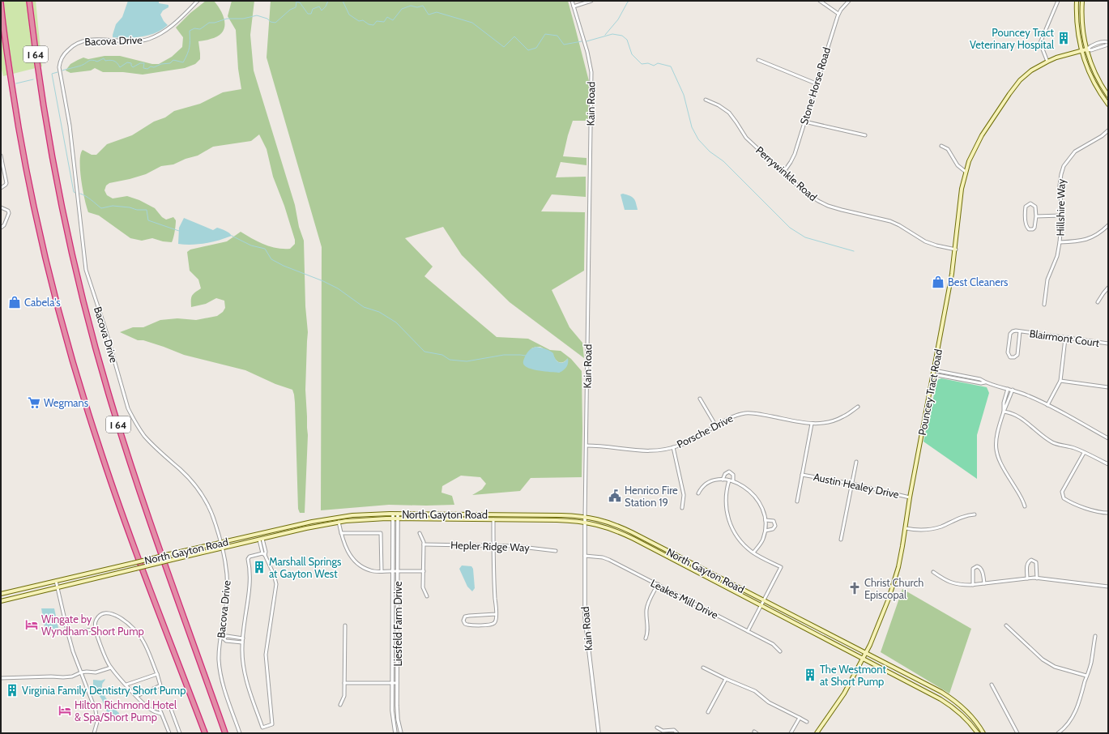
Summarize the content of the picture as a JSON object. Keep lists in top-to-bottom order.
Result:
{
  "streets": {
    "highway": ["I 64"],
    "main road": ["Pouncey Tract Road", "North Gayton Road"],
    "street": [
      "Bacova Drive",
      "Stone Horse Road",
      "Kain Road",
      "Perrywinkle Road",
      "Hillshire Way",
      "Blairmont Court",
      "Porsche Drive",
      "Austin Healey Drive",
      "Hepler Ridge Way",
      "Leakes Mill Drive",
      "Liesfeld Farm Drive"
    ]
  },
  "crossings": [
    ["Bacova Drive", "North Gayton Road"],
    ["Stone Horse Road", "Perrywinkle Road"],
    ["Kain Road", "Porsche Drive"],
    ["Kain Road", "North Gayton Road"],
    ["Kain Road", "Leakes Mill Drive"],
    ["Perrywinkle Road", "Pouncey Tract Road"],
    ["Pouncey Tract Road", "Austin Healey Drive"],
    ["Pouncey Tract Road", "North Gayton Road"],
    ["North Gayton Road", "Liesfeld Farm Drive"]
  ],
  "places": {
    "building": [
      "Pouncey Tract Veterinary Hospital",
      "Marshall Springs at Gayton West",
      "The Westmont at Short Pump",
      "Virginia Family Dentistry Short Pump"
    ],
    "shop": ["Best Cleaners", "Cabela's"],
    "supermarket": ["Wegmans"],
    "public building": ["Henrico Fire Station 19"],
    "church": ["Christ Church Episcopal"],
    "hotel": ["Wingate by Wyndham Short Pump", "Hilton Richmond Hotel & Spa/Short Pump"]
  }
}
